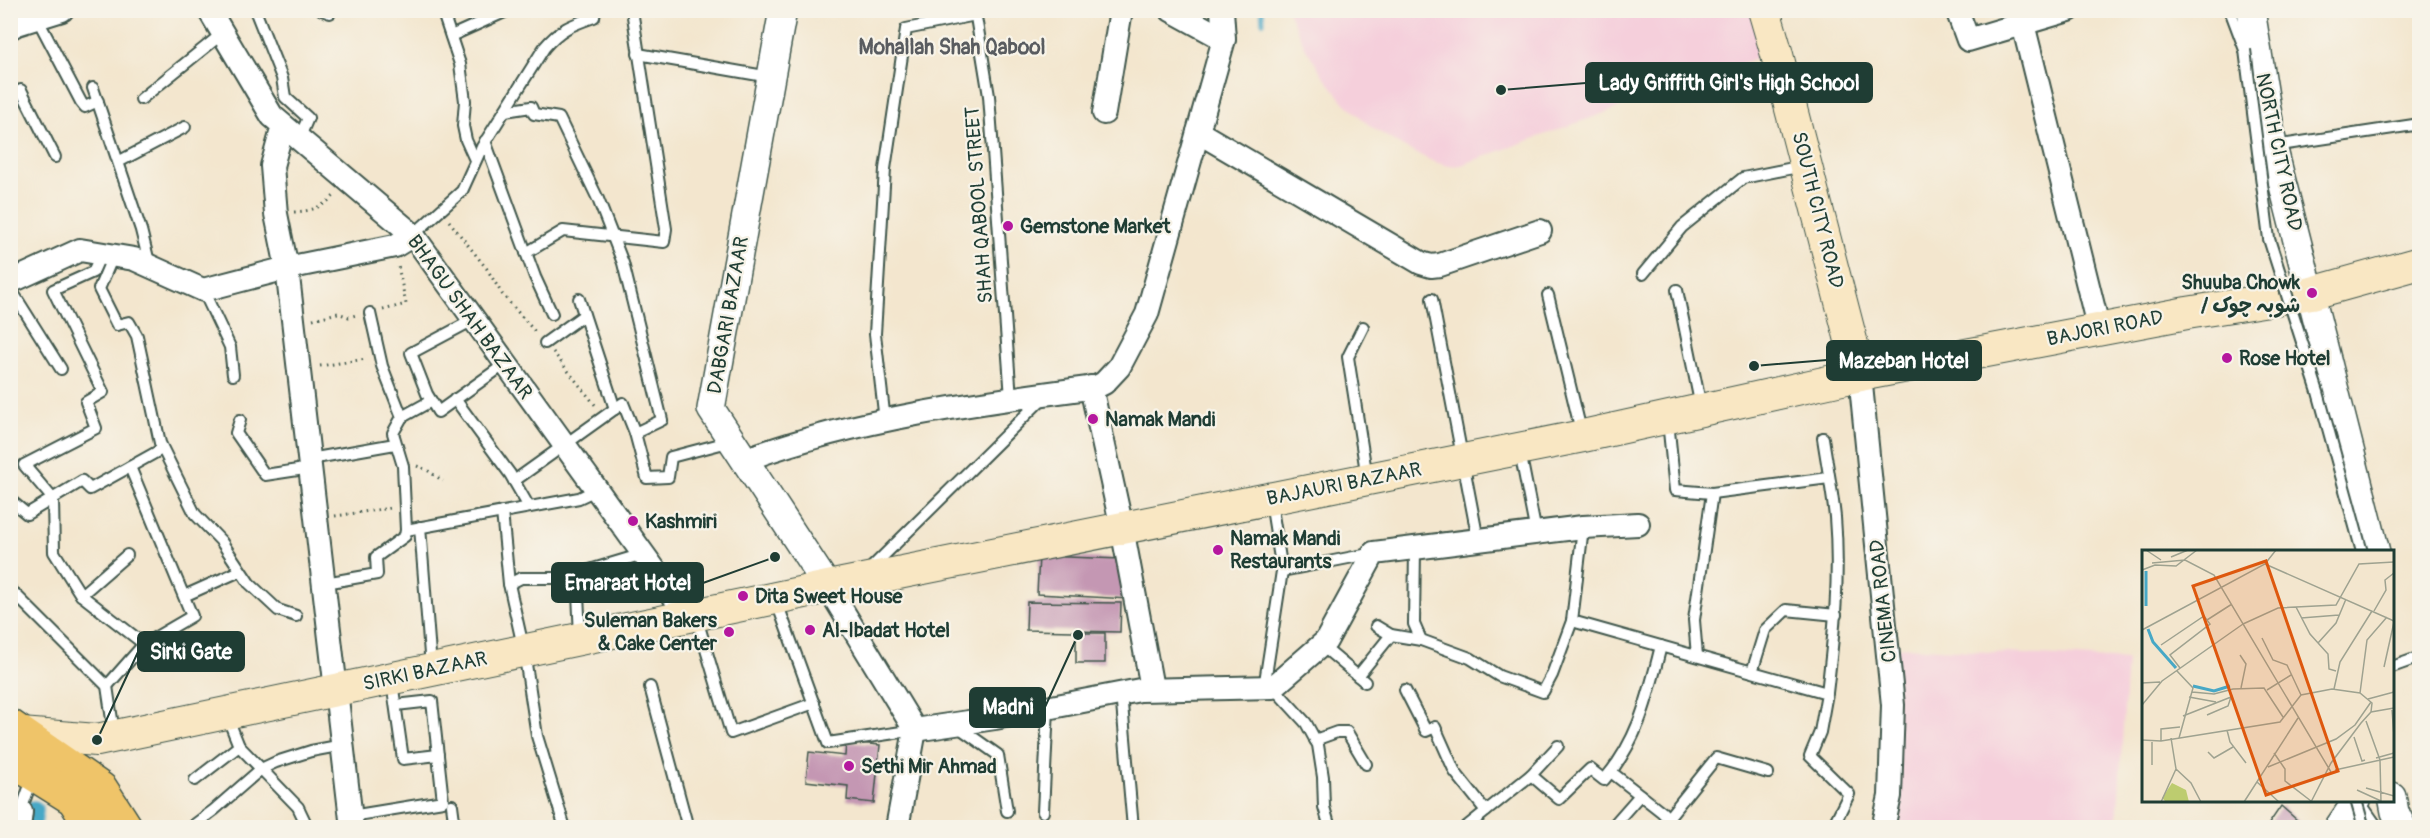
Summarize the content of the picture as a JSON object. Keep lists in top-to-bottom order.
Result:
{
  "streets": {
    "main road": [
      "SOUTH CITY ROAD",
      "BAJORI ROAD",
      "BAJAURI BAZAAR",
      "SIRKI BAZAAR"
    ],
    "street": [
      "NORTH CITY ROAD",
      "DABGARI BAZAAR",
      "BHAGU SHAH BAZAAR",
      "CINEMA ROAD"
    ],
    "lane": ["SHAH QABOOL STREET"]
  },
  "crossings": [
    ["NORTH CITY ROAD", "BAJORI ROAD"],
    ["SOUTH CITY ROAD", "BAJORI ROAD"],
    ["SOUTH CITY ROAD", "BAJAURI BAZAAR"],
    ["SOUTH CITY ROAD", "CINEMA ROAD"],
    ["DABGARI BAZAAR", "BAJAURI BAZAAR"],
    ["DABGARI BAZAAR", "SIRKI BAZAAR"],
    ["BHAGU SHAH BAZAAR", "SIRKI BAZAAR"],
    ["BAJORI ROAD", "BAJAURI BAZAAR"],
    ["BAJORI ROAD", "CINEMA ROAD"],
    ["BAJAURI BAZAAR", "CINEMA ROAD"],
    ["BAJAURI BAZAAR", "SIRKI BAZAAR"]
  ],
  "districts": ["Mohallah Shah Qabool"],
  "places": [
    "Lady Griffith Girl's High School",
    "Gemstone Market",
    "Shuuba Chowk / شوبہ چوک",
    "Rose Hotel",
    "Mazeban Hotel",
    "Namak Mandi",
    "Kashmiri",
    "Namak Mandi Restaurants",
    "Emaraat Hotel",
    "Dita Sweet House",
    "Al-Ibadat Hotel",
    "Suleman Bakers & Cake Center",
    "Madni",
    "Sirki Gate",
    "Sethi Mir Ahmad"
  ]
}
